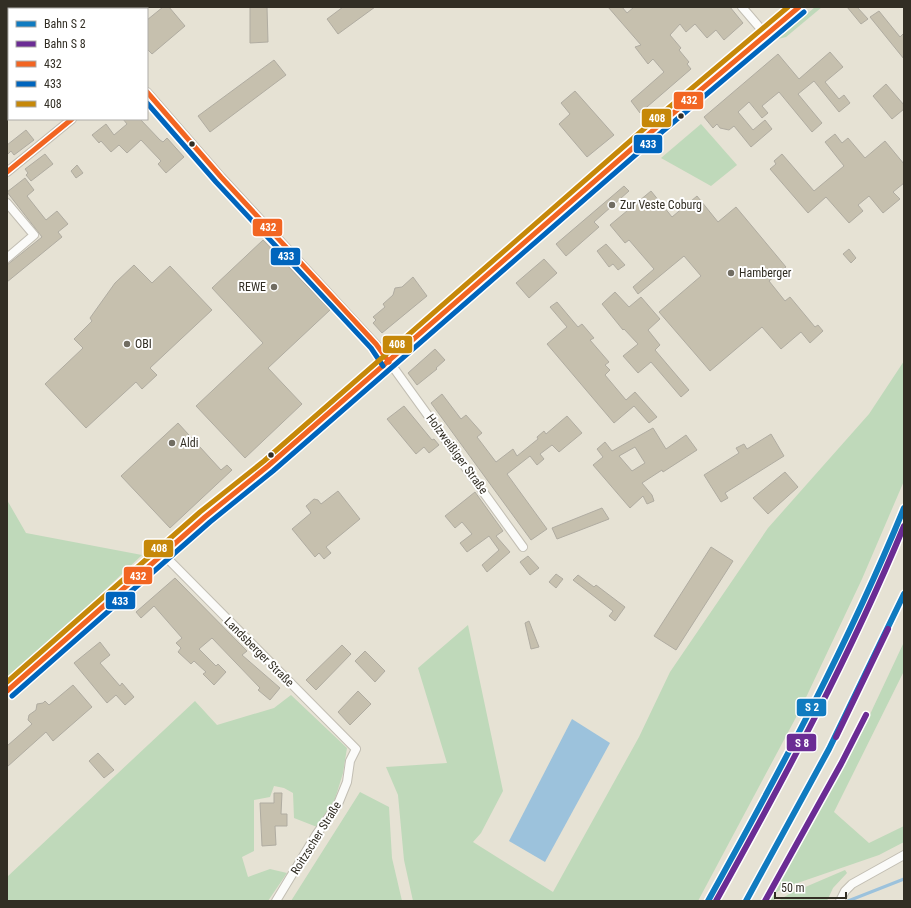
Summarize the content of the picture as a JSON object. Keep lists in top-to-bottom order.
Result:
{
  "streets": {
    "street": ["Holzweißiger Straße", "Landsberger Straße", "Roitzscher Straße"]
  },
  "crossings": [
    ["Landsberger Straße", "Roitzscher Straße"]
  ],
  "places": [
    "Zur Veste Coburg",
    "Hamberger",
    "REWE",
    "OBI",
    "Aldi"
  ],
  "lines": ["transit line 432", "transit line 408", "transit line 433"],
  "legend": [
    "Bahn S 2",
    "Bahn S 8",
    "432",
    "433",
    "408"
  ],
  "scale_bar": "50 m"
}
